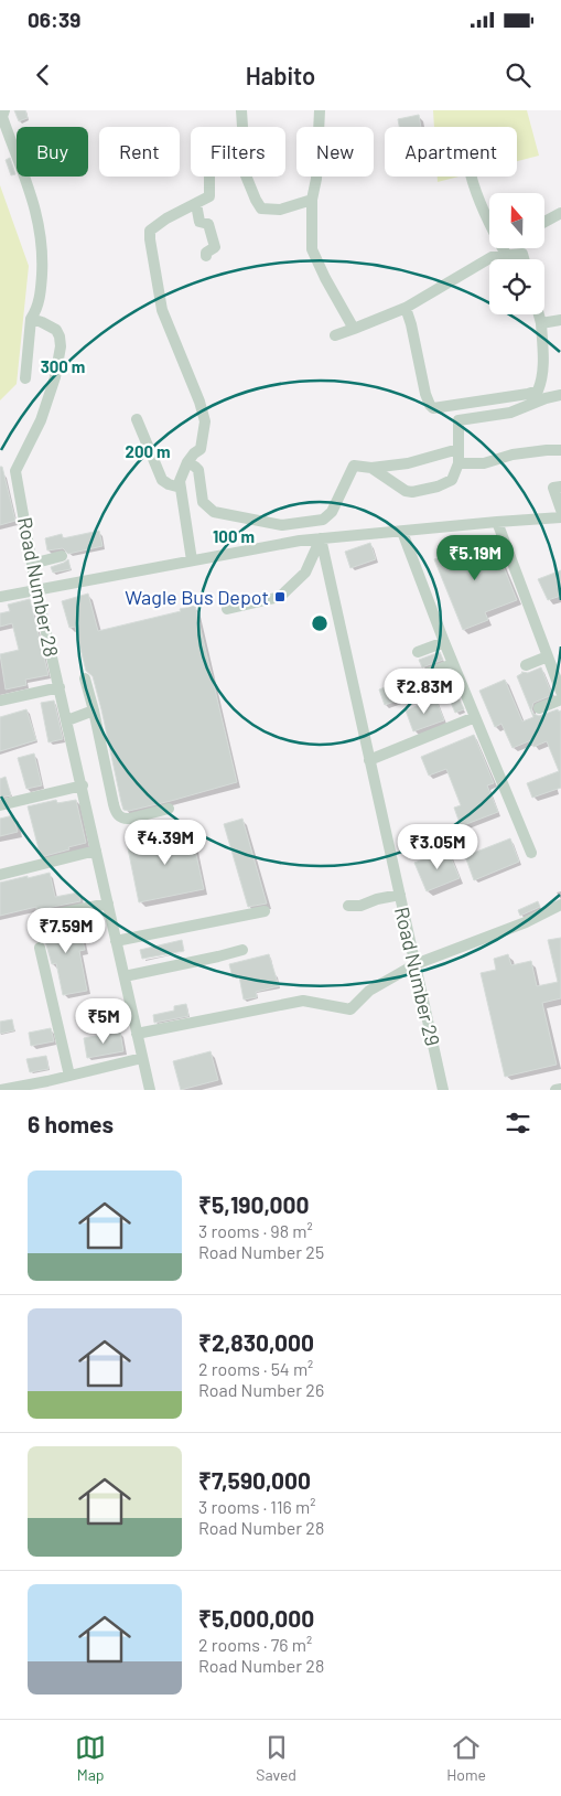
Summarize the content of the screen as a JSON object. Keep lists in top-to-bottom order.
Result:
{
  "streets": {
    "street": ["Road Number 28", "Road Number 29"]
  },
  "places": {
    "transit": ["Wagle Bus Depot"]
  },
  "north": "top",
  "page": {
    "status": "06:39",
    "header": "Habito",
    "chip": [
      "Buy",
      "Rent",
      "Filters",
      "New",
      "Apartment"
    ],
    "price": [
      "₹5.19M",
      "₹2.83M",
      "₹4.39M",
      "₹3.05M",
      "₹7.59M",
      "₹5M"
    ],
    "heading": "6 homes",
    "list": [
      {
        "name": "₹5,190,000",
        "note": "3 rooms · 98 m² · Road Number 25"
      },
      {
        "name": "₹2,830,000",
        "note": "2 rooms · 54 m² · Road Number 26"
      },
      {
        "name": "₹7,590,000",
        "note": "3 rooms · 116 m² · Road Number 28"
      },
      {
        "name": "₹5,000,000",
        "note": "2 rooms · 76 m² · Road Number 28"
      }
    ],
    "tabs": ["Map", "Saved", "Home"]
  },
  "rings": ["300 m", "200 m", "100 m"]
}
